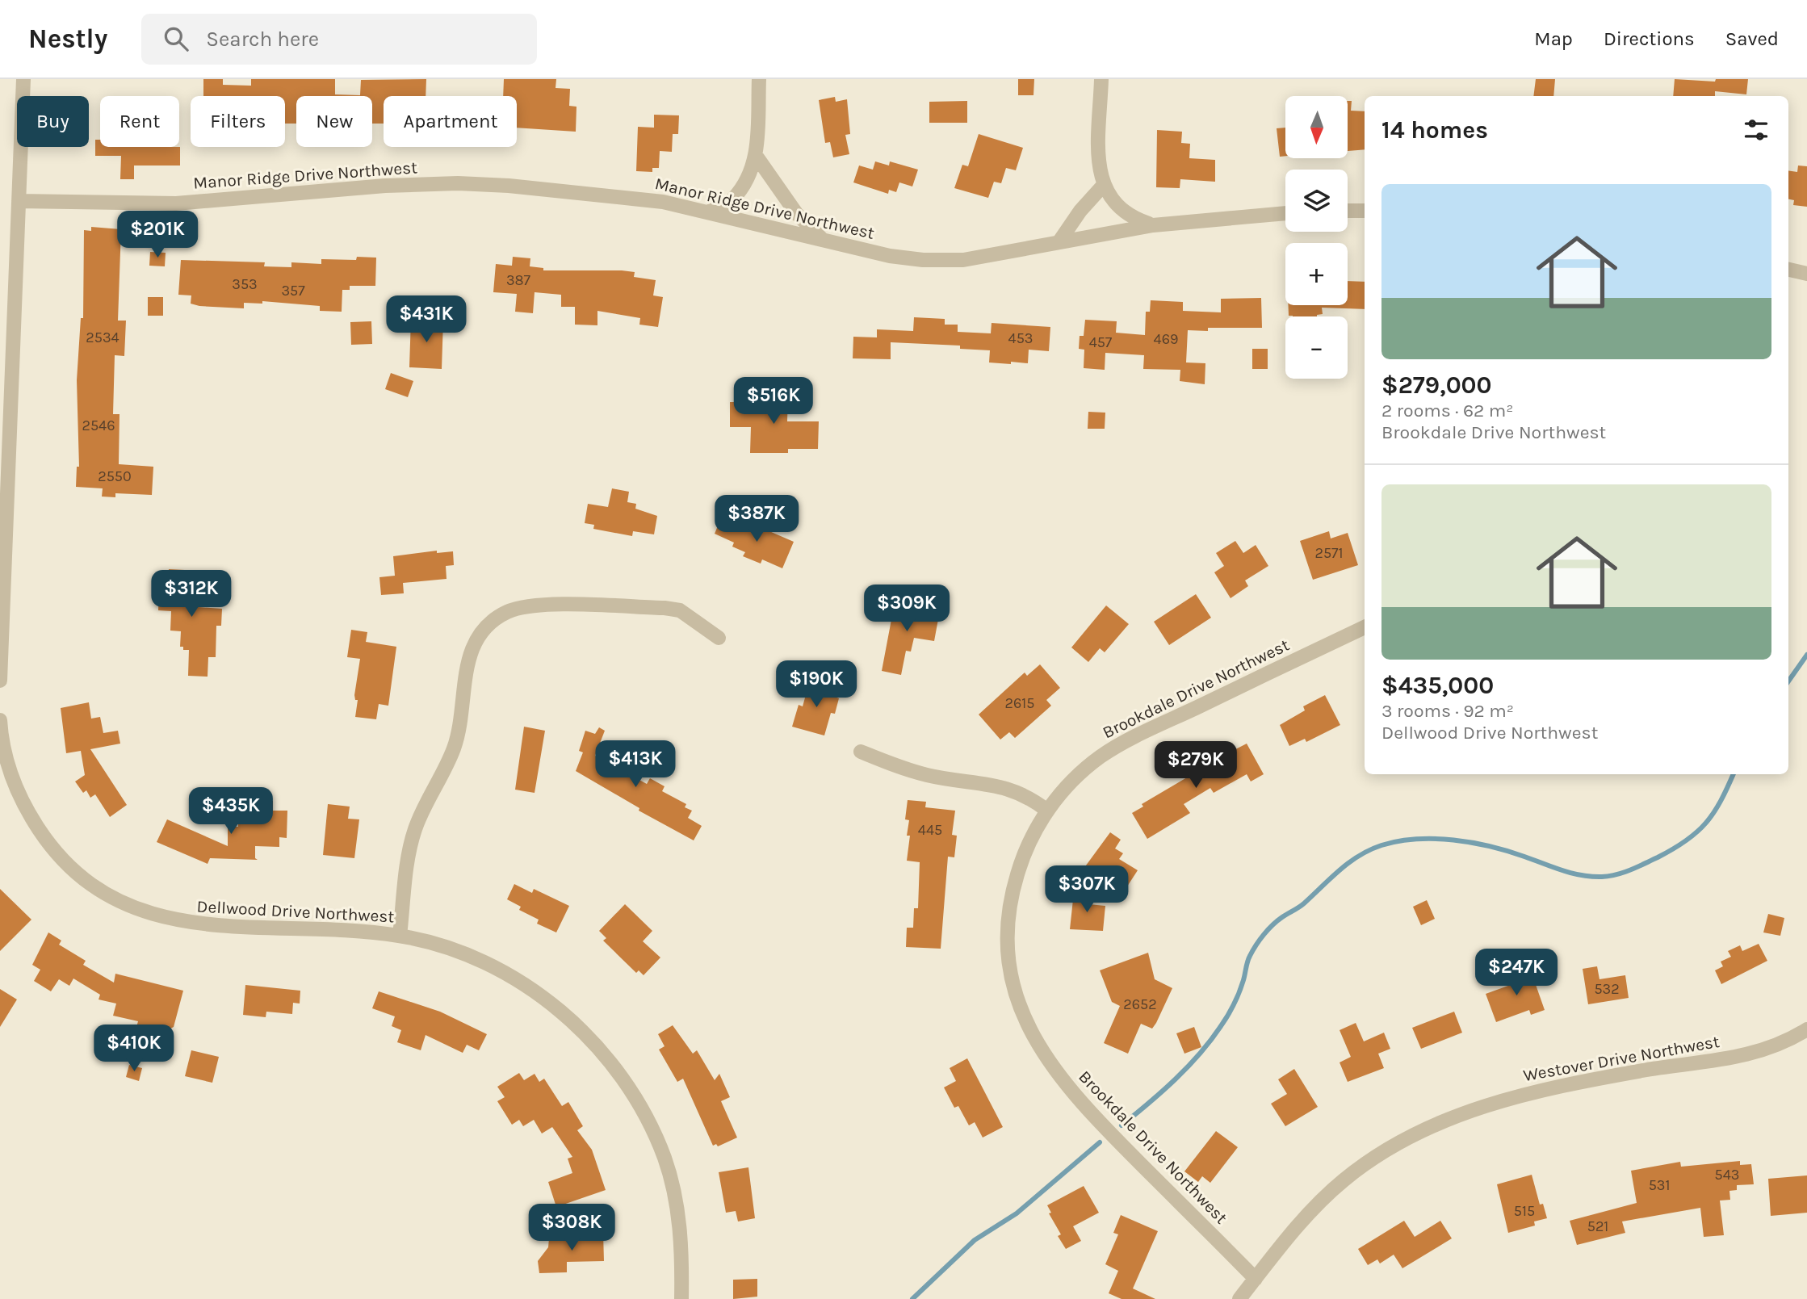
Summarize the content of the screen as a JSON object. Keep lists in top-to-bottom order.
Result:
{
  "streets": {
    "street": [
      "Manor Ridge Drive Northwest",
      "Brookdale Drive Northwest",
      "Dellwood Drive Northwest",
      "Westover Drive Northwest"
    ]
  },
  "crossings": [
    ["Brookdale Drive Northwest", "Westover Drive Northwest"]
  ],
  "house_numbers": [
    "387",
    "353",
    "357",
    "2534",
    "453",
    "469",
    "457",
    "2546",
    "2550",
    "2571",
    "2615",
    "445",
    "532",
    "2652",
    "543",
    "531",
    "515",
    "521"
  ],
  "north": "bottom",
  "page": {
    "header": "Nestly",
    "search": "Search here",
    "nav": ["Map", "Directions", "Saved"],
    "map_buttons": ["+", "−"],
    "chip": [
      "Buy",
      "Rent",
      "Filters",
      "New",
      "Apartment"
    ],
    "heading": "14 homes",
    "list": [
      {
        "name": "$279,000",
        "note": "2 rooms · 62 m² · Brookdale Drive Northwest"
      },
      {
        "name": "$435,000",
        "note": "3 rooms · 92 m² · Dellwood Drive Northwest"
      }
    ],
    "price": [
      "$201K",
      "$431K",
      "$516K",
      "$387K",
      "$312K",
      "$309K",
      "$190K",
      "$413K",
      "$279K",
      "$435K",
      "$307K",
      "$247K",
      "$410K",
      "$308K"
    ]
  }
}
